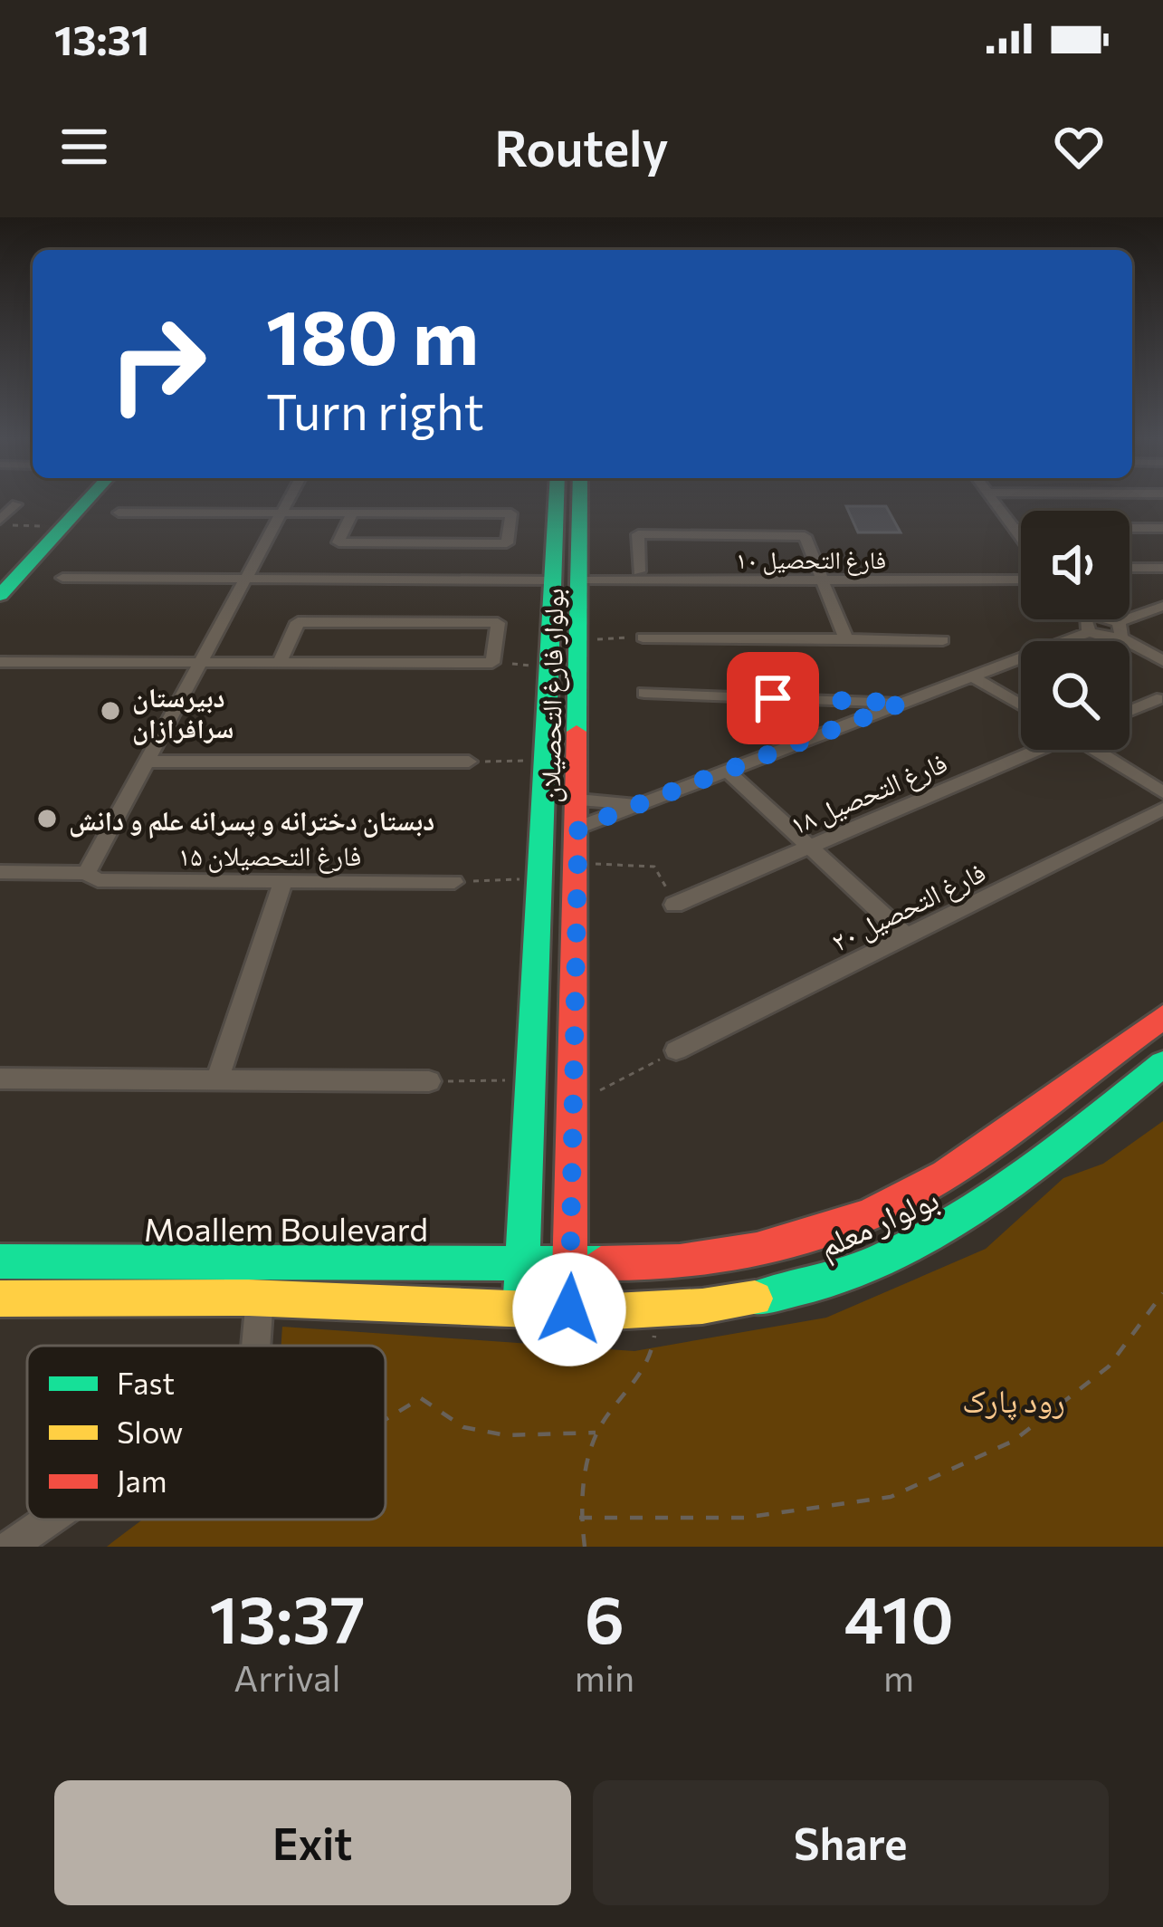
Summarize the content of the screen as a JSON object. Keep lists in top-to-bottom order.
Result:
{
  "streets": {
    "main road": ["بولوار فارغ التحصیلان", "بولوار معلم", "Moallem Boulevard"],
    "street": [
      "فارغ التحصیل ۱۰",
      "فارغ التحصیل ۱۸",
      "فارغ التحصیلان ۱۵",
      "فارغ التحصیل ۲۰"
    ]
  },
  "crossings": [
    ["فارغ التحصیل ۱۰", "بولوار فارغ التحصیلان"],
    ["بولوار فارغ التحصیلان", "بولوار معلم"],
    ["بولوار فارغ التحصیلان", "Moallem Boulevard"],
    ["بولوار معلم", "Moallem Boulevard"]
  ],
  "parks": ["رود پارک"],
  "places": ["دبیرستان سرافرازان", "دبستان دخترانه و پسرانه علم و دانش"],
  "legend": ["Fast", "Slow", "Jam"],
  "page": {
    "status": "13:31",
    "header": "Routely",
    "turn": ["180 m", "Turn right"],
    "eta": [
      "13:37",
      "Arrival",
      "6",
      "min",
      "410",
      "m"
    ],
    "buttons": ["Exit", "Share"]
  }
}
